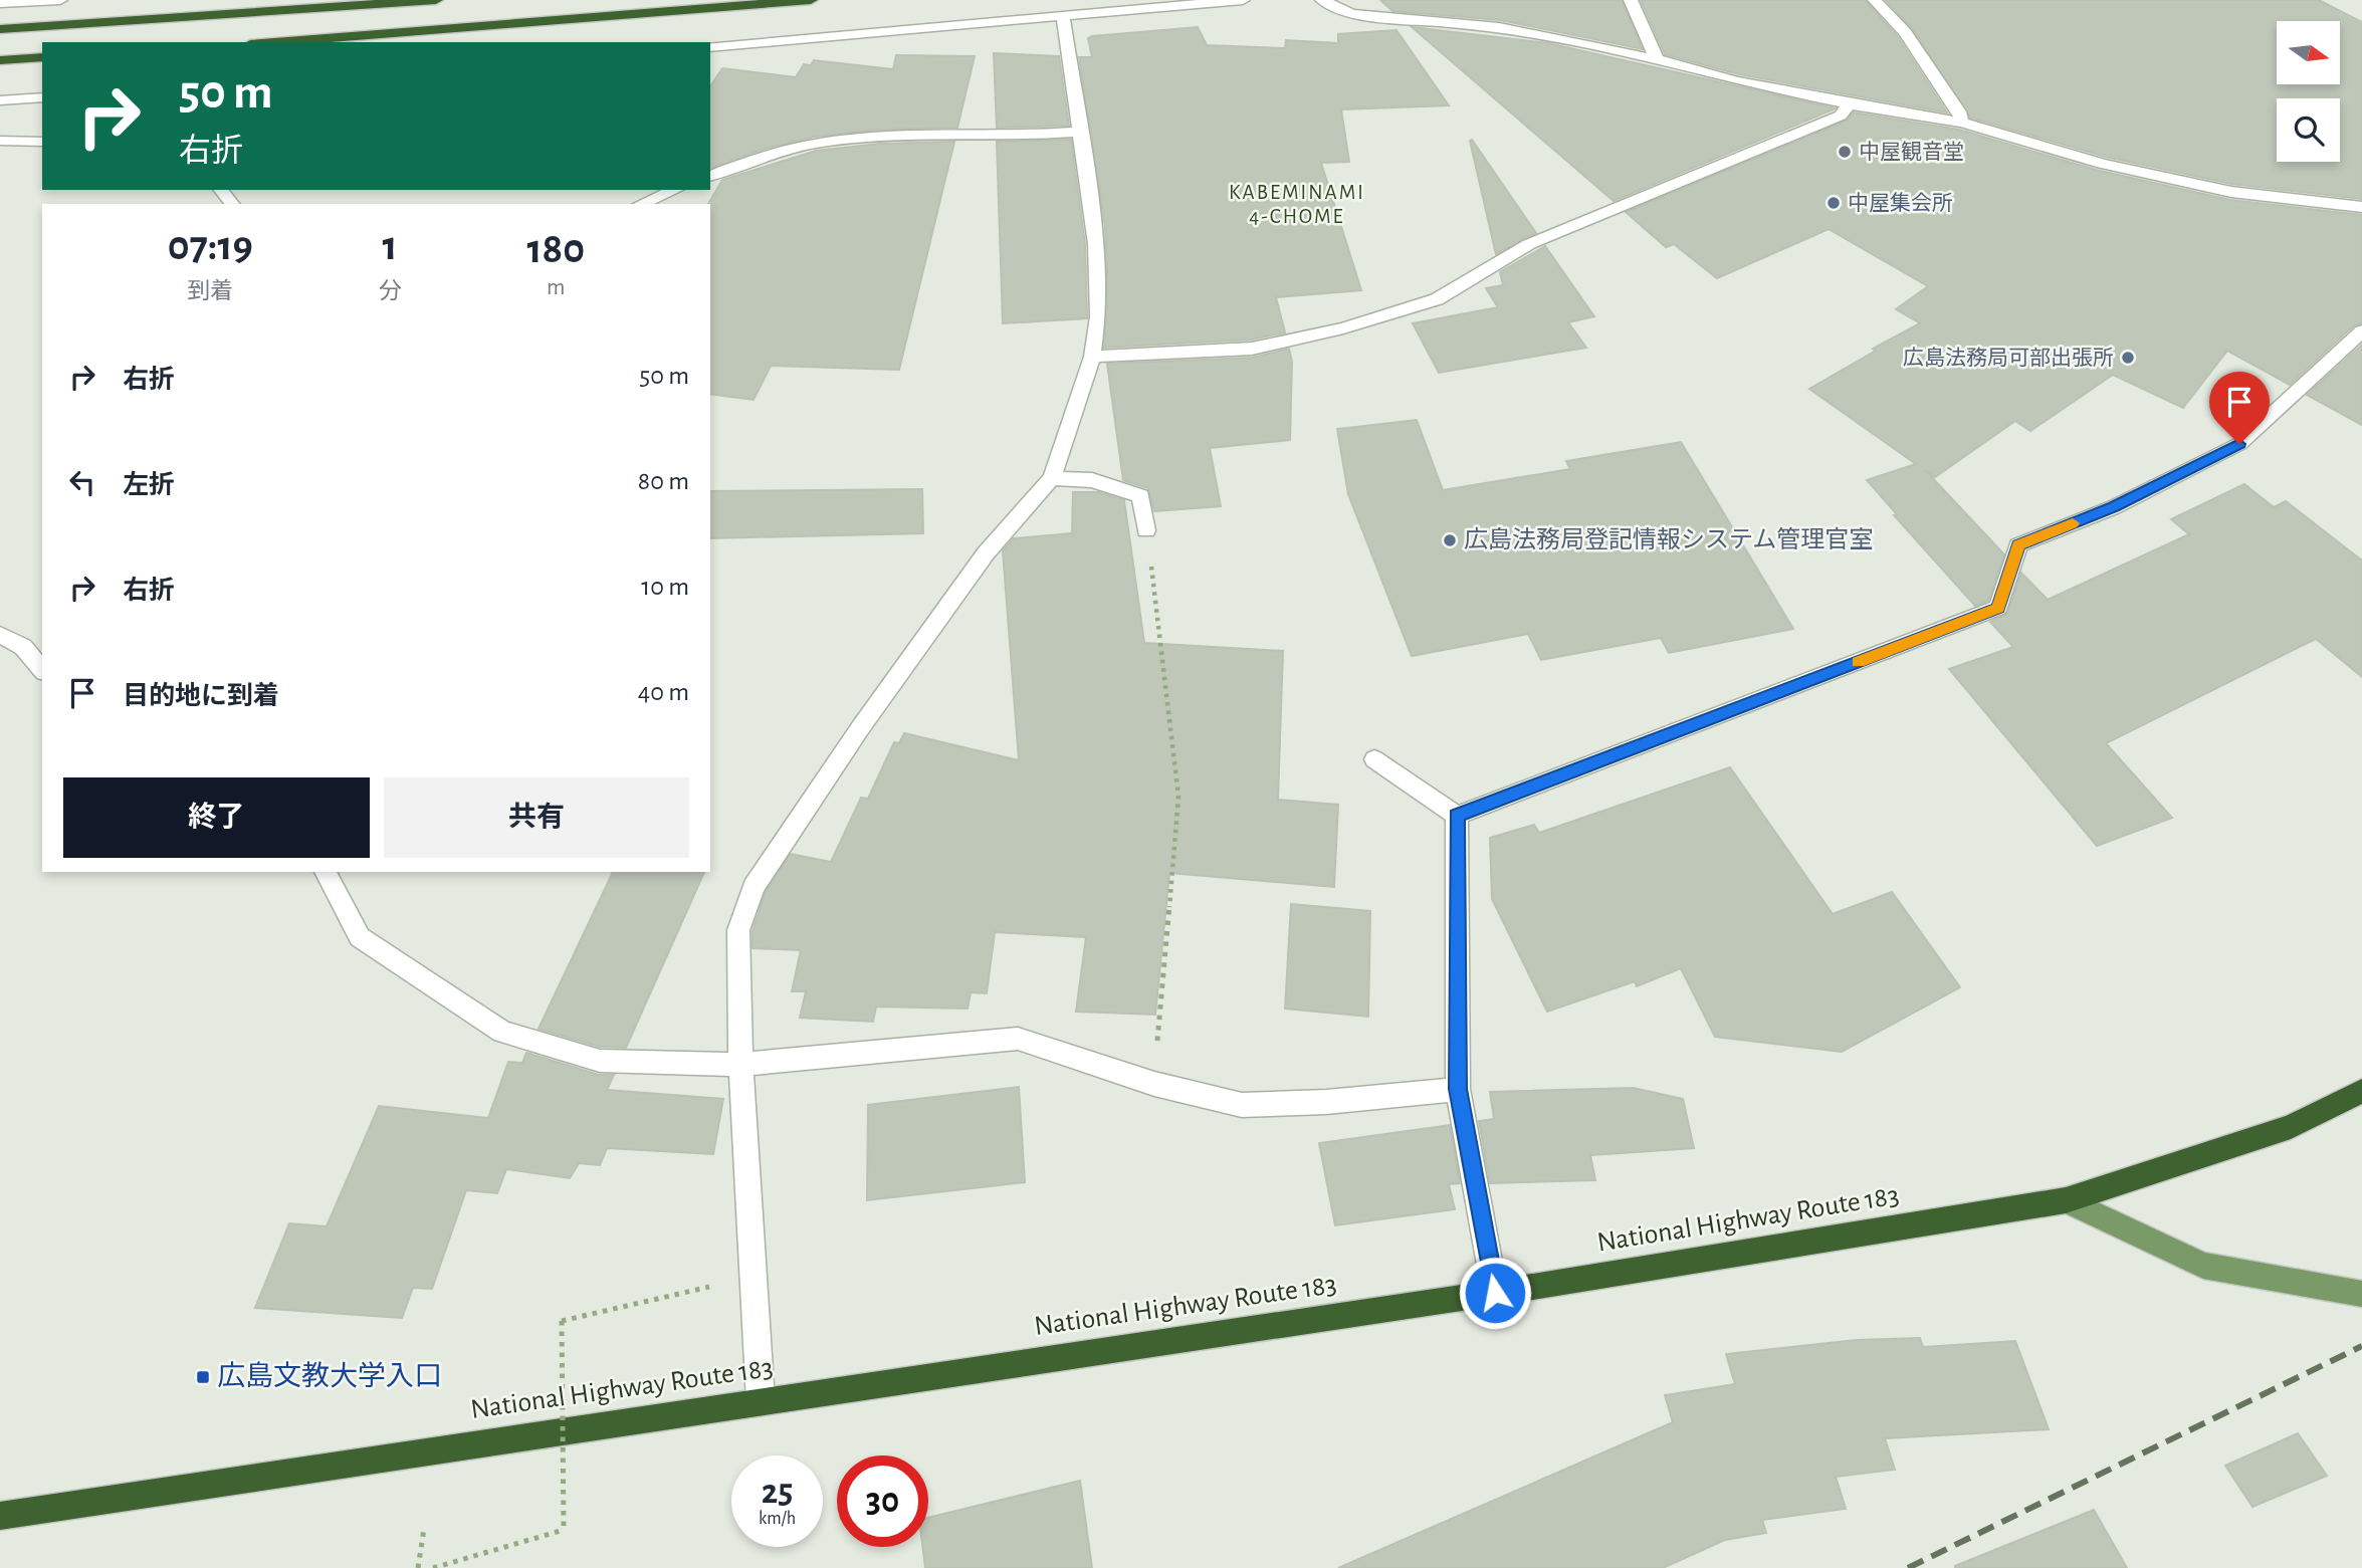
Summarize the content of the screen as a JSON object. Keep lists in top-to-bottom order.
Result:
{
  "streets": {
    "highway": ["National Highway Route 183"]
  },
  "districts": ["KABEMINAMI 4-CHOME"],
  "places": {
    "other": [
      "中屋観音堂",
      "中屋集会所",
      "広島法務局可部出張所",
      "広島法務局登記情報システム管理官室"
    ],
    "transit": ["広島文教大学入口"]
  },
  "north": "right",
  "page": {
    "turn": ["50 m", "右折"],
    "eta": [
      "07:19",
      "到着",
      "1",
      "分",
      "180",
      "m"
    ],
    "list": [
      {
        "name": "右折",
        "value": "50 m"
      },
      {
        "name": "左折",
        "value": "80 m"
      },
      {
        "name": "右折",
        "value": "10 m"
      },
      {
        "name": "目的地に到着",
        "value": "40 m"
      }
    ],
    "buttons": ["終了", "共有"],
    "speed": "25 km/h",
    "limit": "30"
  }
}
